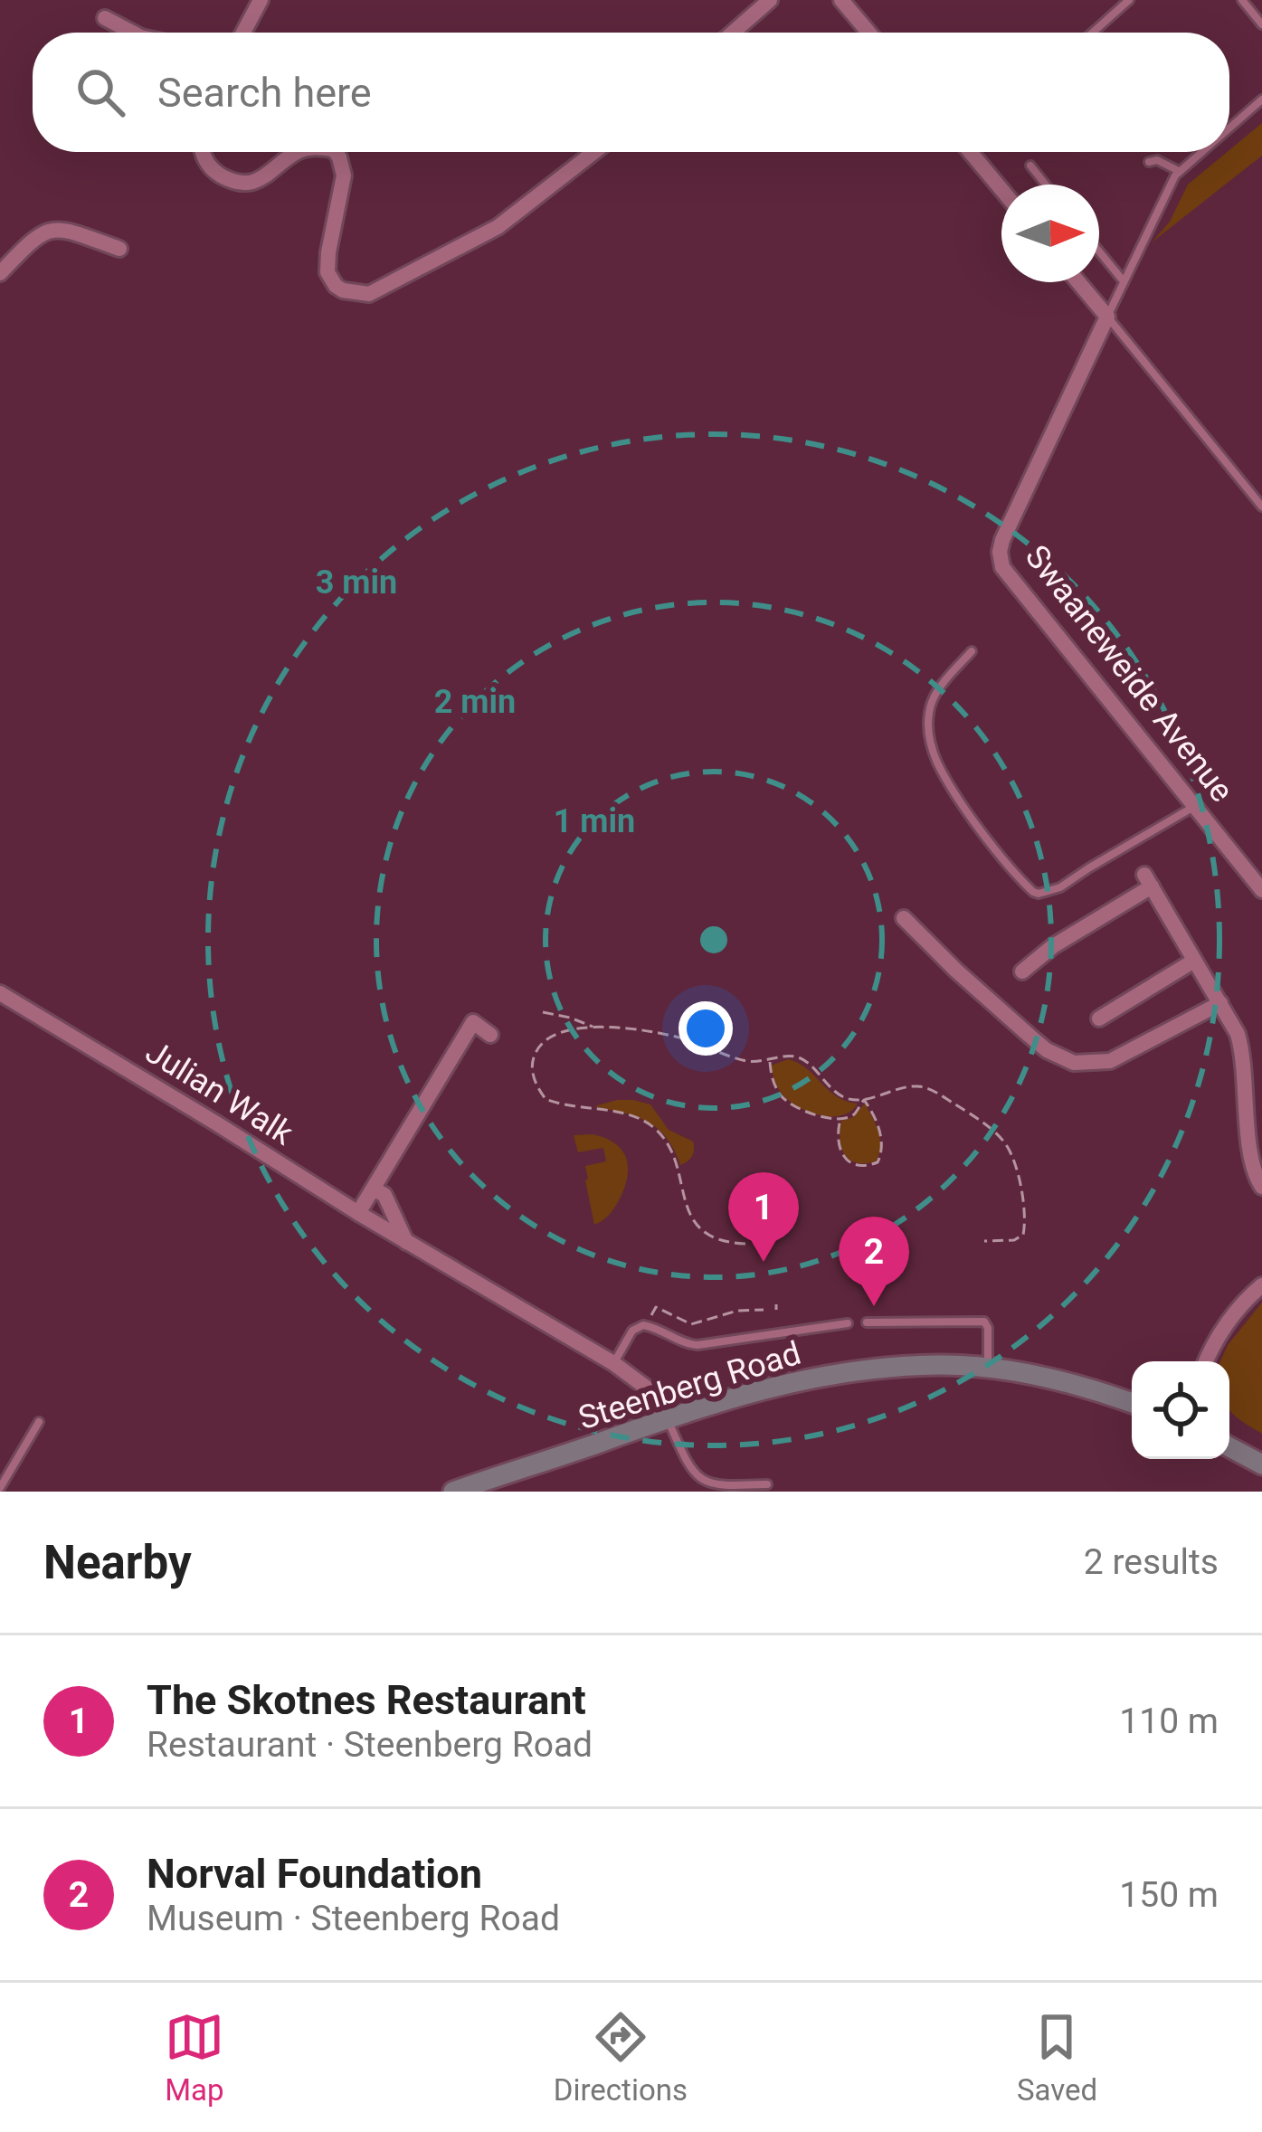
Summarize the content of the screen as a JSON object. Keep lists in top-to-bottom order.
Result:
{
  "streets": {
    "main road": ["Steenberg Road"],
    "street": ["Swaaneweide Avenue", "Julian Walk"]
  },
  "crossings": [
    ["Julian Walk", "Steenberg Road"]
  ],
  "north": "right",
  "page": {
    "search": "Search here",
    "pins": ["1", "2"],
    "heading": ["Nearby", "2 results"],
    "list": [
      {
        "mark": "1",
        "name": "The Skotnes Restaurant",
        "note": "Restaurant · Steenberg Road",
        "value": "110 m"
      },
      {
        "mark": "2",
        "name": "Norval Foundation",
        "note": "Museum · Steenberg Road",
        "value": "150 m"
      }
    ],
    "nav": ["Map", "Directions", "Saved"]
  },
  "rings": ["3 min", "2 min", "1 min"]
}
